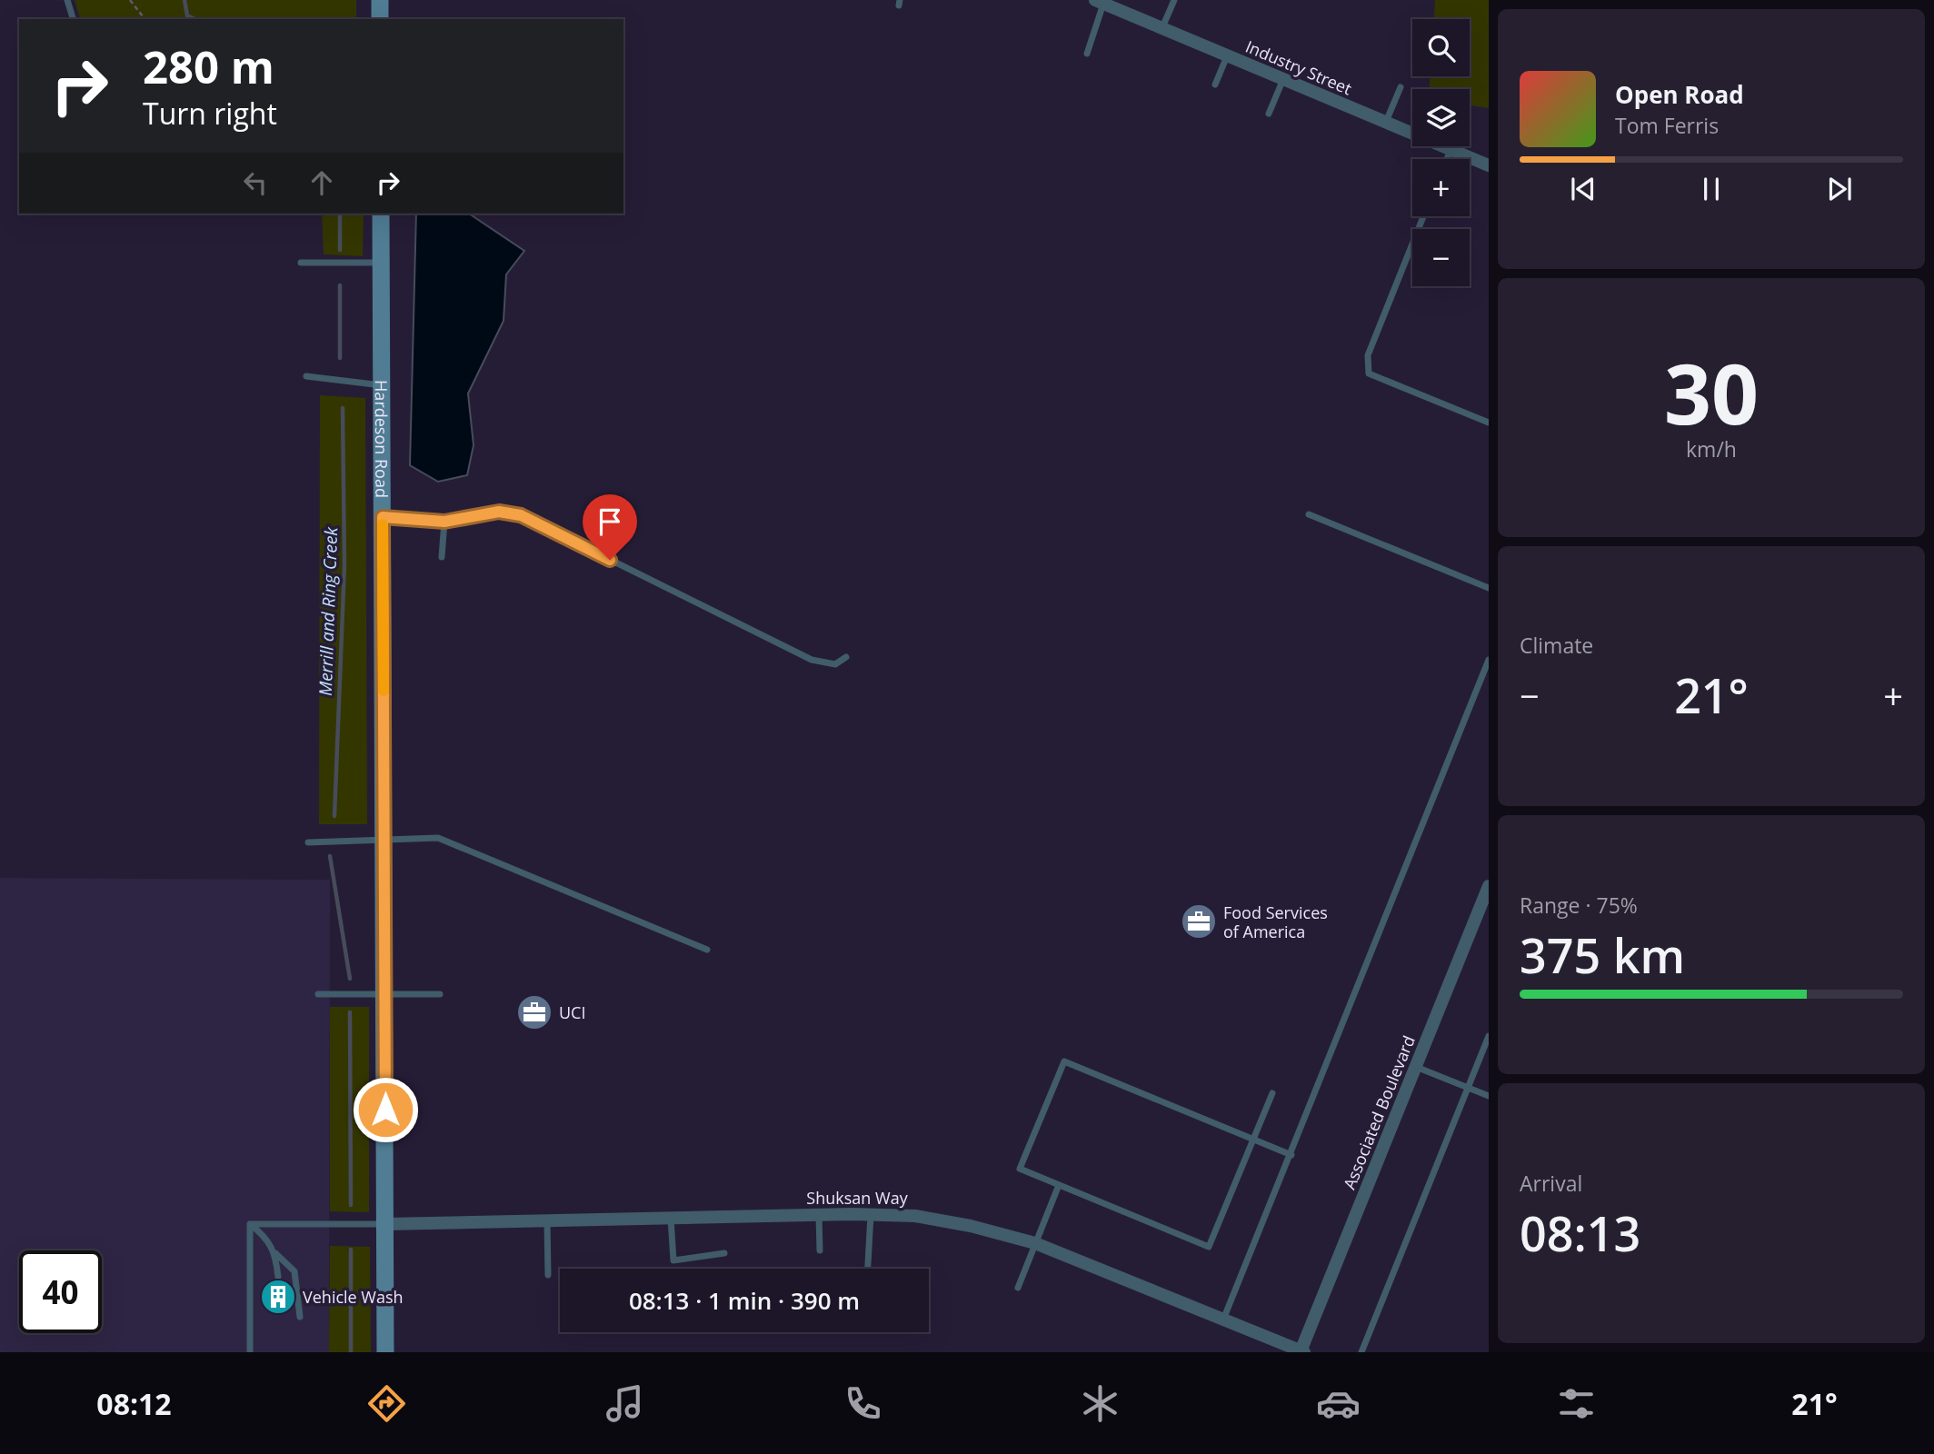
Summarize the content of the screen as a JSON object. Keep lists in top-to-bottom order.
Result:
{
  "streets": {
    "street": [
      "Industry Street",
      "Hardeson Road",
      "Associated Boulevard",
      "Shuksan Way"
    ]
  },
  "crossings": [
    ["Hardeson Road", "Shuksan Way"],
    ["Associated Boulevard", "Shuksan Way"]
  ],
  "water": ["Merrill and Ring Creek"],
  "places": {
    "office": ["Food Services of America", "UCI"],
    "building": ["Vehicle Wash"]
  },
  "page": {
    "map_buttons": ["+", "−"],
    "turn": ["280 m", "Turn right"],
    "song": ["Open Road", "Tom Ferris"],
    "tile": [
      ["30", "km/h"],
      "Climate",
      ["Range · 75%", "375 km"],
      ["Arrival", "08:13"]
    ],
    "heat": ["−", "21°", "+"],
    "limit": "40",
    "trip": "08:13 · 1 min · 390 m",
    "tabs": ["08:12", "21°"]
  }
}
